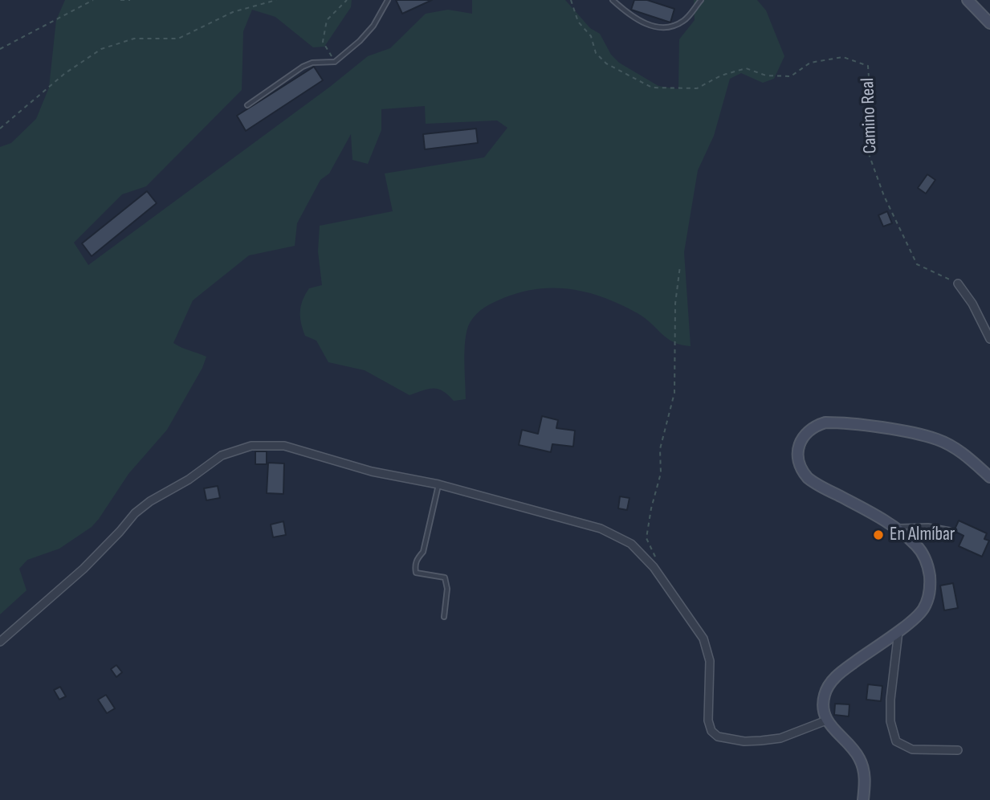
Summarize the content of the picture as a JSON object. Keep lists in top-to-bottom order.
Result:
{
  "streets": {
    "path": ["Camino Real"]
  },
  "places": ["En Almíbar"]
}
